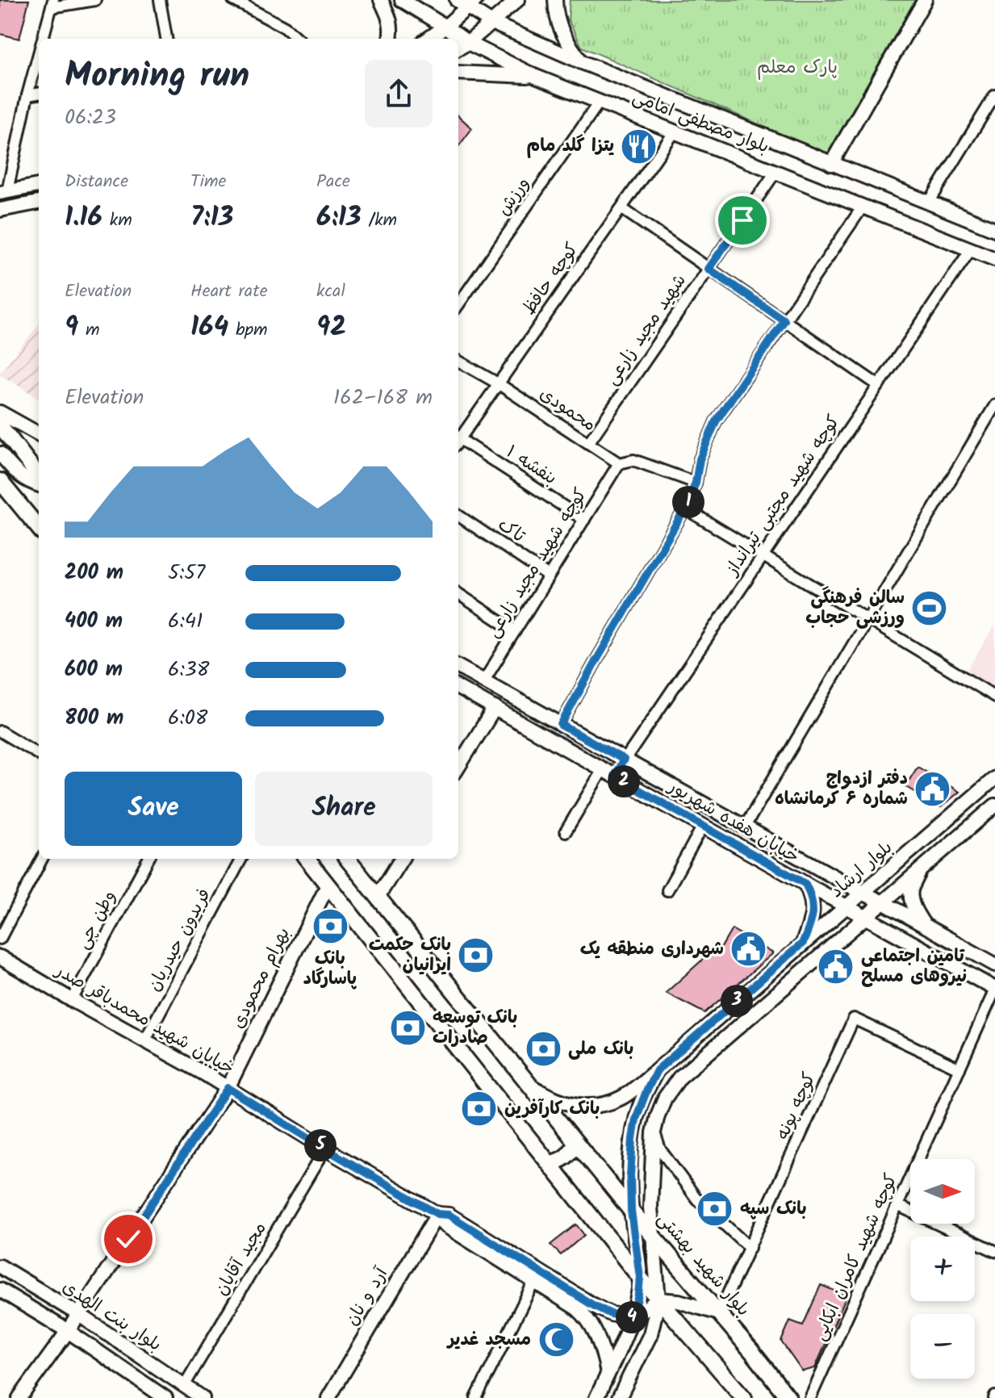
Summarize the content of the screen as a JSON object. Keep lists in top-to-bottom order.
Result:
{
  "streets": {
    "main road": [
      "بلوار مصطفی امامی",
      "خیابان هفده شهریور",
      "بلوار ارشاد",
      "بهرام محمودی",
      "خیابان شهید محمدباقر صدر",
      "بلوار شهید بهشتی",
      "آرد و نان",
      "بلوار بنت الهدی"
    ],
    "street": [
      "ورزش",
      "کوچه حافظ",
      "شهید مجید زارعی",
      "محمودی",
      "بنفشه ۱",
      "کوچه شهید مجتبی تیرانداز",
      "تاک",
      "کوچه شهید مجید زارعی",
      "وطن چی",
      "فریدون حیدریان",
      "کوچه پونه",
      "کوچه شهید کامران ابکایی",
      "مجید آقایان"
    ]
  },
  "crossings": [
    ["بلوار مصطفی امامی", "ورزش"],
    ["بلوار مصطفی امامی", "کوچه حافظ"],
    ["بلوار مصطفی امامی", "شهید مجید زارعی"],
    ["بلوار مصطفی امامی", "کوچه شهید مجتبی تیرانداز"],
    ["کوچه حافظ", "محمودی"],
    ["شهید مجید زارعی", "محمودی"],
    ["محمودی", "کوچه شهید مجید زارعی"],
    ["بنفشه ۱", "کوچه شهید مجید زارعی"],
    ["کوچه شهید مجتبی تیرانداز", "خیابان هفده شهریور"],
    ["تاک", "کوچه شهید مجید زارعی"],
    ["کوچه شهید مجید زارعی", "خیابان هفده شهریور"],
    ["خیابان هفده شهریور", "بلوار ارشاد"],
    ["خیابان هفده شهریور", "کوچه شهید کامران ابکایی"],
    ["بلوار ارشاد", "خیابان شهید محمدباقر صدر"],
    ["بلوار ارشاد", "بلوار شهید بهشتی"],
    ["وطن چی", "خیابان شهید محمدباقر صدر"],
    ["فریدون حیدریان", "خیابان شهید محمدباقر صدر"],
    ["بهرام محمودی", "خیابان شهید محمدباقر صدر"],
    ["بهرام محمودی", "بلوار بنت الهدی"],
    ["خیابان شهید محمدباقر صدر", "مجید آقایان"],
    ["خیابان شهید محمدباقر صدر", "آرد و نان"],
    ["کوچه پونه", "کوچه شهید کامران ابکایی"],
    ["کوچه پونه", "بلوار شهید بهشتی"],
    ["مجید آقایان", "بلوار بنت الهدی"]
  ],
  "parks": ["پارک معلم"],
  "places": {
    "restaurant": ["یتزا گلد مام"],
    "sports": ["سالن فرهنگی ورزشی حجاب"],
    "public building": ["دفتر ازدواج شماره ۶ کرمانشاه", "شهرداری منطقه یک", "تامین اجتماعی نیروهای مسلح"],
    "bank": [
      "بانک پاسارگاد",
      "بانک حکمت ایرانیان",
      "بانک توسعه صادرات",
      "بانک ملی",
      "بانک کارآفرین",
      "بانک سپه"
    ],
    "mosque": ["مسجد غدیر"]
  },
  "north": "right",
  "page": {
    "heading": ["Morning run", "06:23"],
    "stats": [
      ["Distance", "1.16 km"],
      ["Time", "7:13"],
      ["Pace", "6:13 /km"],
      ["Elevation", "9 m"],
      ["Heart rate", "164 bpm"],
      ["kcal", "92"]
    ],
    "chart": ["Elevation", "162–168 m"],
    "pins": [
      "1",
      "2",
      "3",
      "5",
      "4"
    ],
    "list": [
      {
        "name": "200 m",
        "note": "5:57"
      },
      {
        "name": "400 m",
        "note": "6:41"
      },
      {
        "name": "600 m",
        "note": "6:38"
      },
      {
        "name": "800 m",
        "note": "6:08"
      }
    ],
    "buttons": ["Save", "Share"],
    "map_buttons": ["+", "−"]
  }
}
